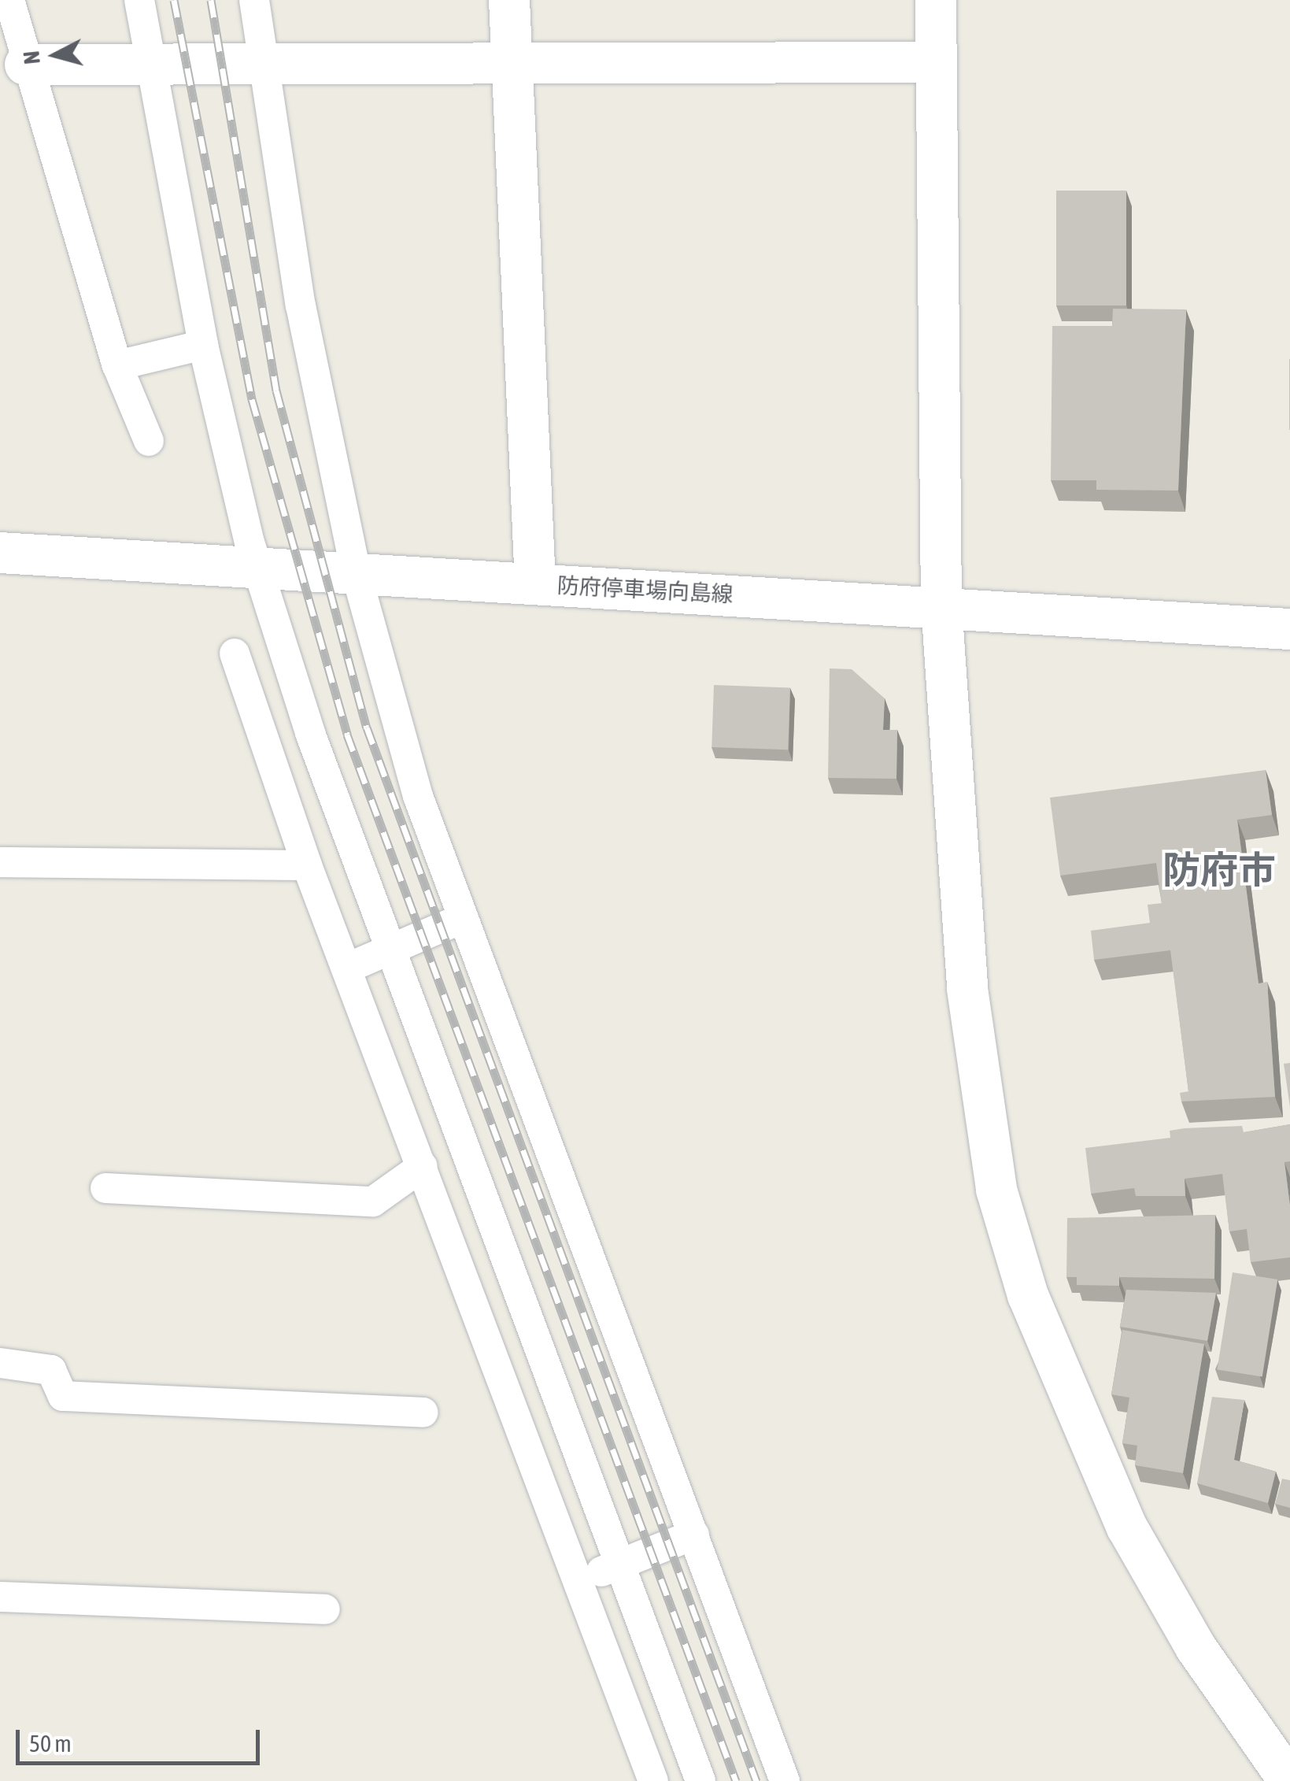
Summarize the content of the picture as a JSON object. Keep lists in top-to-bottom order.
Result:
{
  "streets": {
    "street": ["防府停車場向島線"]
  },
  "districts": ["防府市"],
  "scale_bar": "50 m",
  "north": "left"
}
